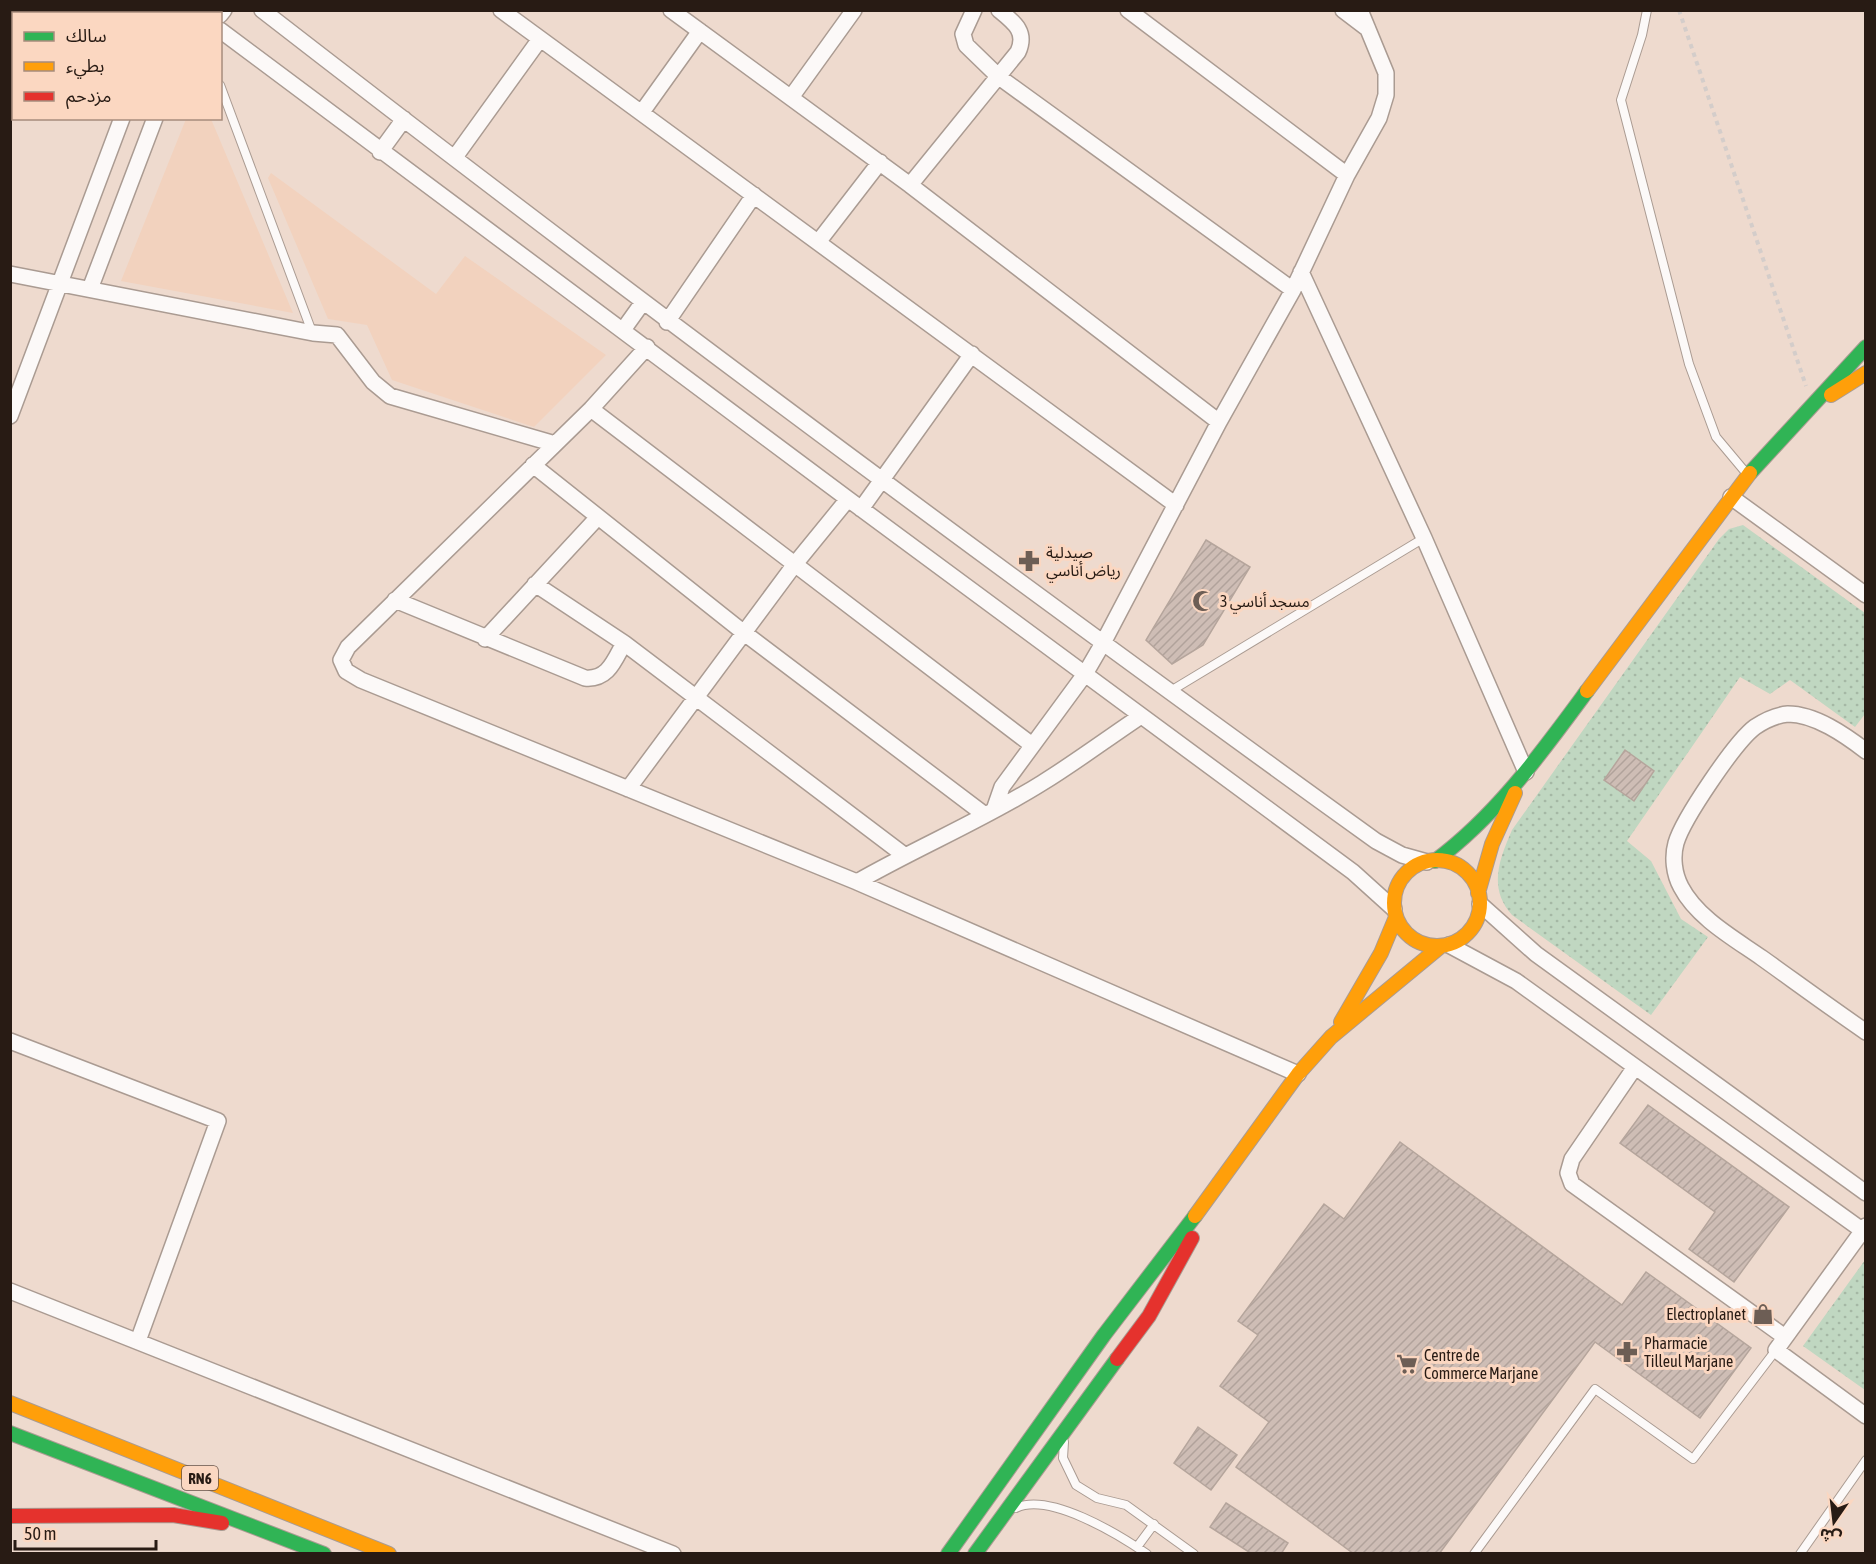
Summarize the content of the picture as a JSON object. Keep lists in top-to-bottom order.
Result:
{
  "streets": {
    "main road": ["RN6"]
  },
  "places": {
    "pharmacy": ["صيدلية رياض أناسي", "Pharmacie Tilleul Marjane"],
    "mosque": ["مسجد أناسي 3"],
    "shop": ["Electroplanet"],
    "supermarket": ["Centre de Commerce Marjane"]
  },
  "legend": ["سالك", "بطيء", "مزدحم"],
  "scale_bar": "50 m",
  "north": "bottom"
}
